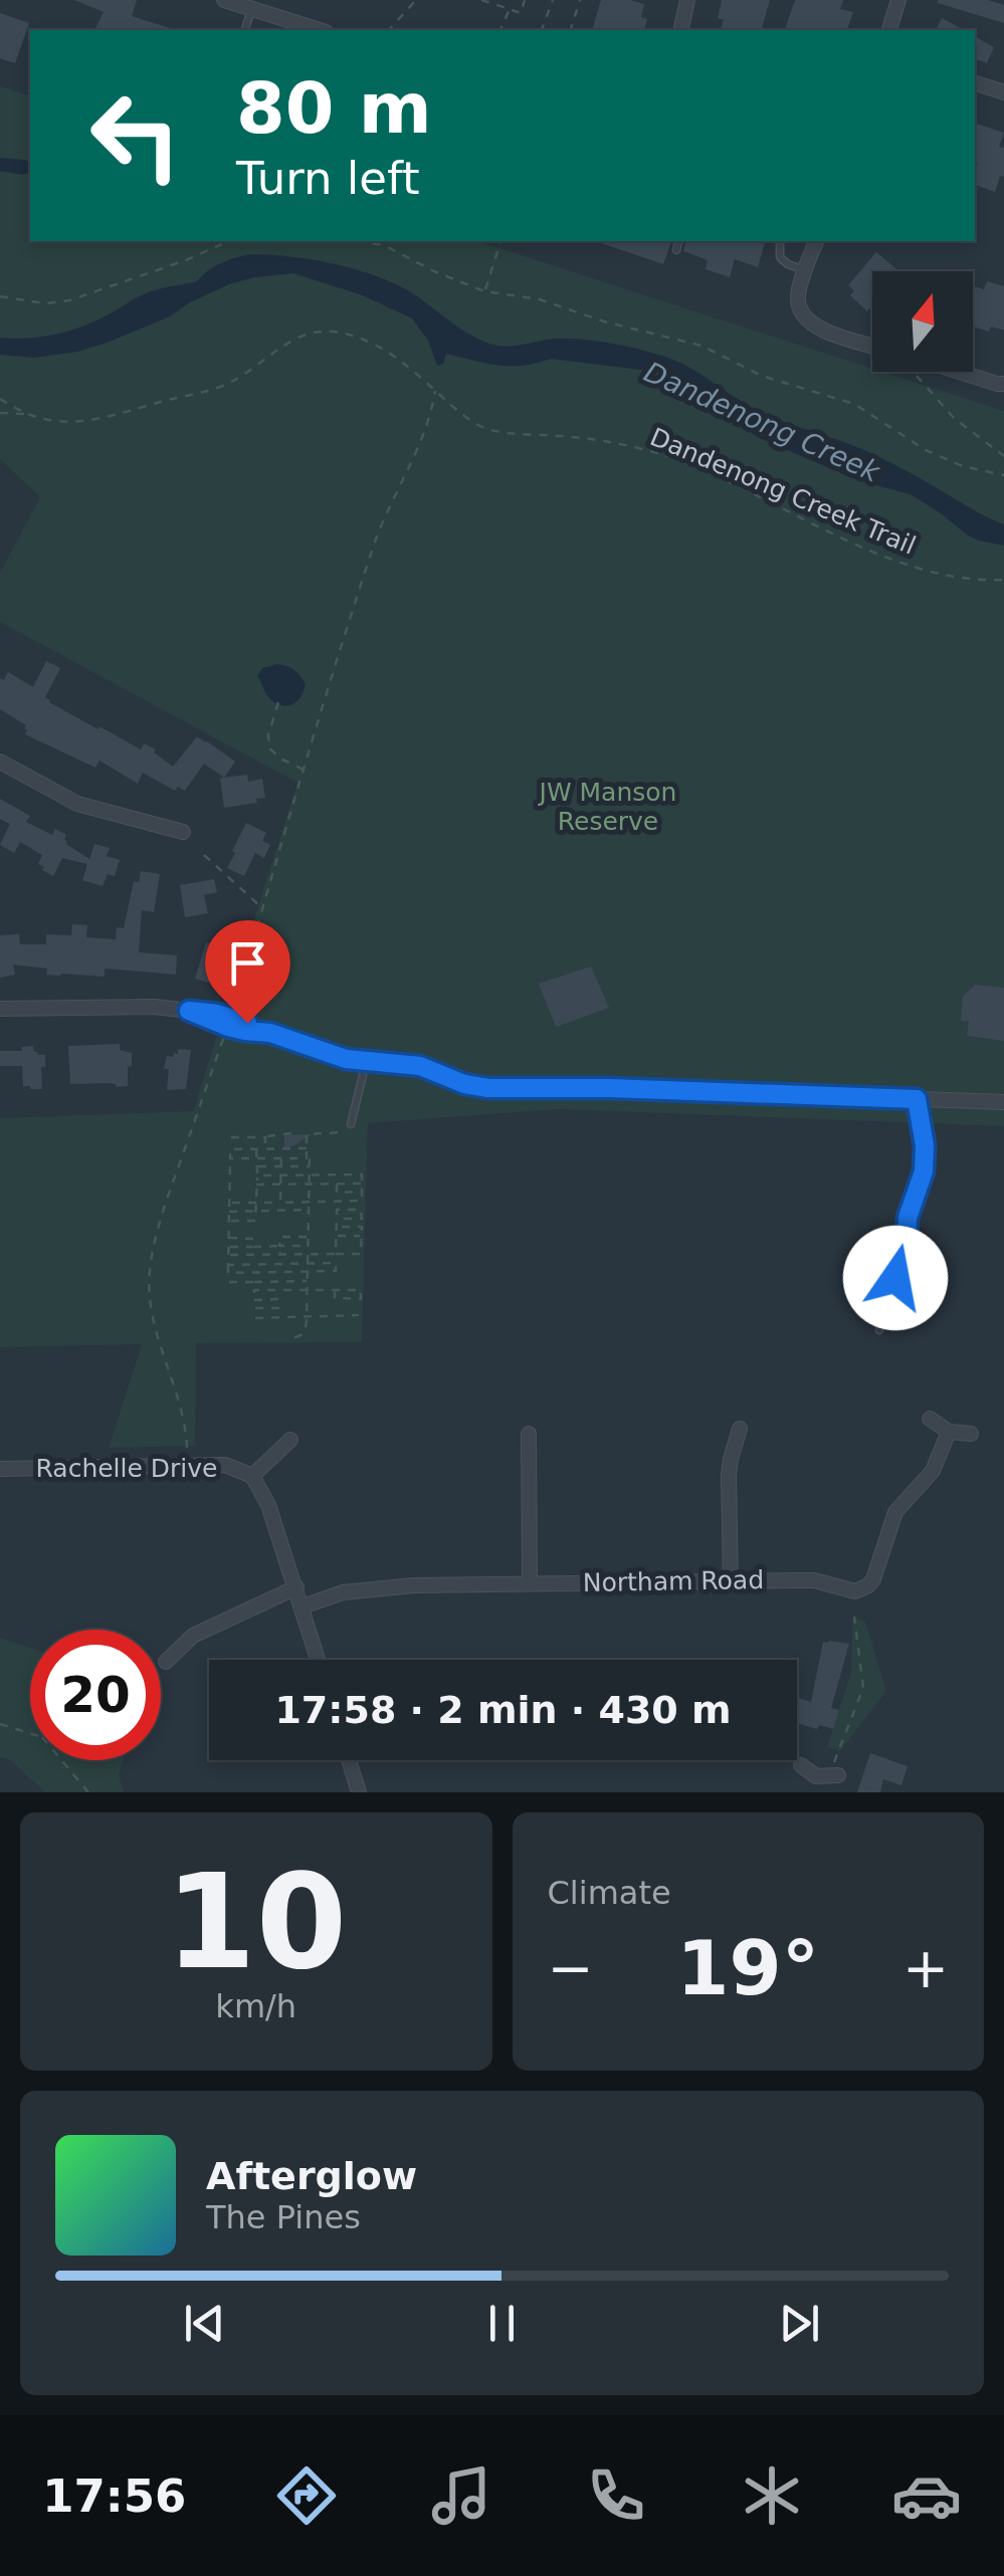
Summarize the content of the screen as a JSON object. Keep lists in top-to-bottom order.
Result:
{
  "streets": {
    "street": ["Rachelle Drive", "Northam Road"],
    "path": ["Dandenong Creek Trail"]
  },
  "crossings": [
    ["Rachelle Drive", "Northam Road"]
  ],
  "water": ["Dandenong Creek"],
  "parks": ["JW Manson Reserve"],
  "north": "top",
  "page": {
    "turn": ["80 m", "Turn left"],
    "limit": "20",
    "trip": "17:58 · 2 min · 430 m",
    "tile": [
      ["10", "km/h"],
      "Climate"
    ],
    "heat": ["−", "19°", "+"],
    "song": ["Afterglow", "The Pines"],
    "tabs": "17:56"
  }
}
